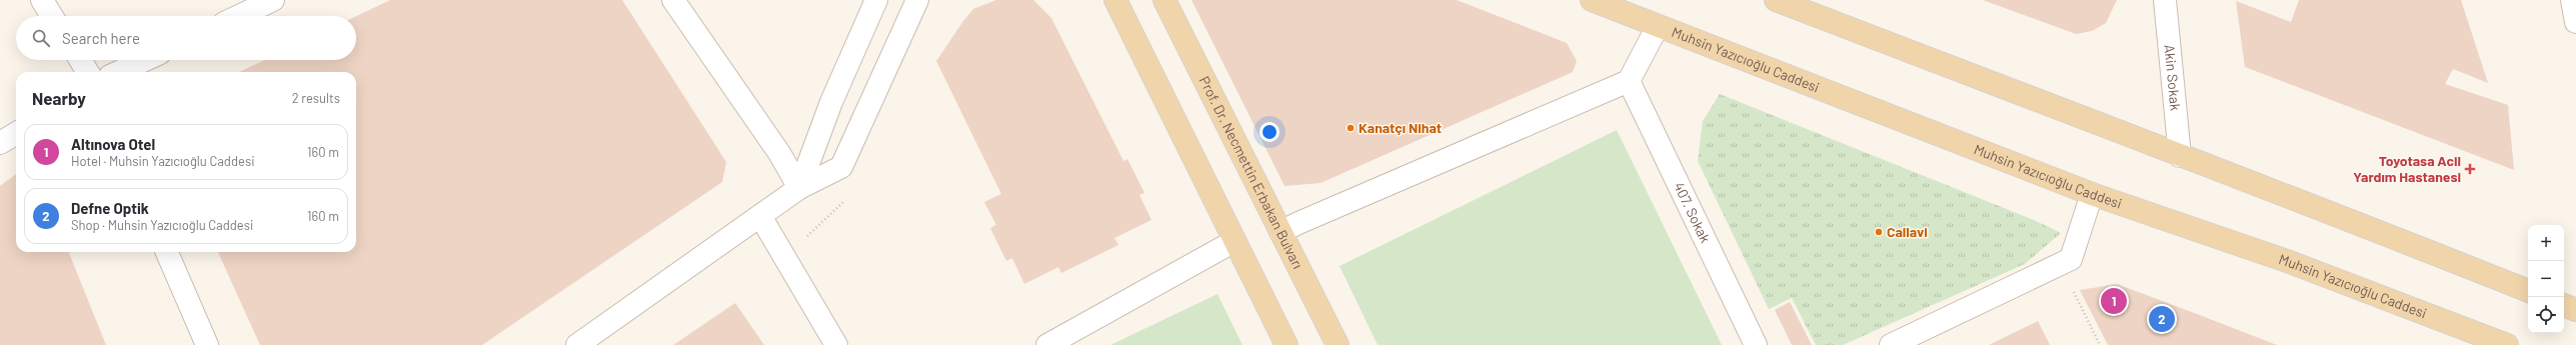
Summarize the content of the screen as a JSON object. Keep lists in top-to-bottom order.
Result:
{
  "streets": {
    "main road": ["Muhsin Yazıcıoğlu Caddesi", "Prof. Dr. Necmettin Erbakan Bulvarı"],
    "street": ["Akin Sokak", "407. Sokak"]
  },
  "places": {
    "other": ["Kanatçı Nihat", "Callavi"],
    "health": ["Toyotasa Acil Yardım Hastanesi"]
  },
  "page": {
    "search": "Search here",
    "heading": ["Nearby", "2 results"],
    "list": [
      {
        "mark": "1",
        "name": "Altınova Otel",
        "note": "Hotel · Muhsin Yazıcıoğlu Caddesi",
        "value": "160 m"
      },
      {
        "mark": "2",
        "name": "Defne Optik",
        "note": "Shop · Muhsin Yazıcıoğlu Caddesi",
        "value": "160 m"
      }
    ],
    "map_buttons": ["+", "−"],
    "pins": ["1", "2"]
  }
}
